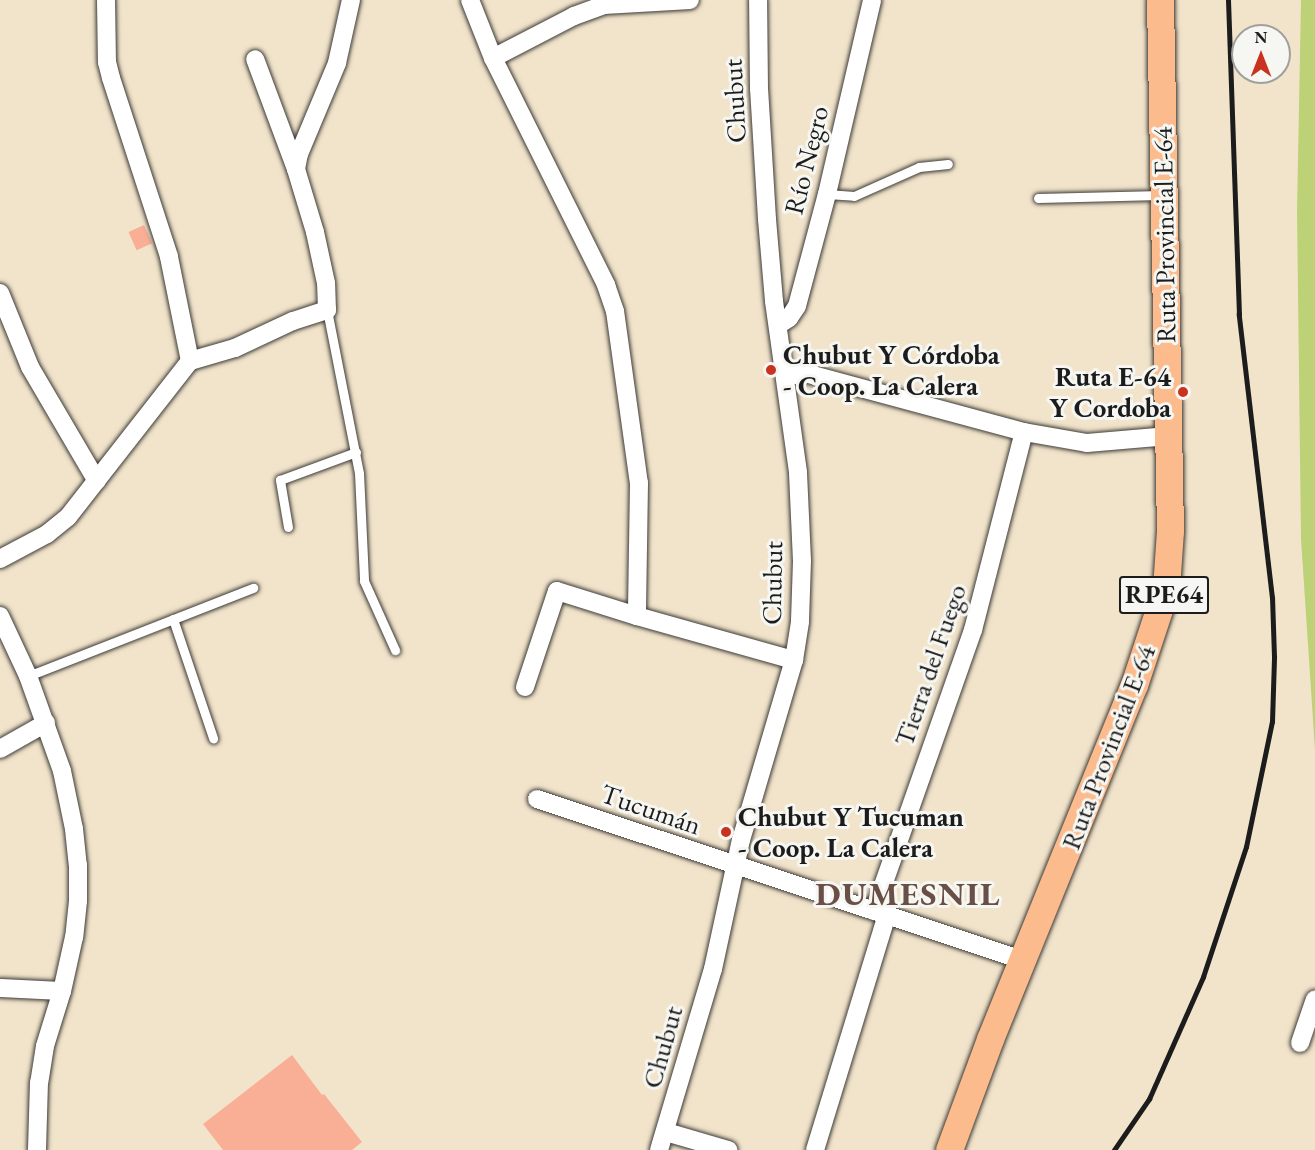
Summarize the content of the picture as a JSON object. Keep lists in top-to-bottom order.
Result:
{
  "streets": {
    "main road": ["Ruta Provincial E-64", "RPE64"],
    "street": [
      "Chubut",
      "Río Negro",
      "Tierra del Fuego",
      "Tucumán"
    ]
  },
  "crossings": [
    ["Chubut", "Río Negro"],
    ["Chubut", "Tucumán"],
    ["Ruta Provincial E-64", "Tucumán"],
    ["Tierra del Fuego", "Tucumán"]
  ],
  "districts": ["DUMESNIL"],
  "places": ["Chubut Y Córdoba - Coop. La Calera", "Ruta E-64 Y Cordoba", "Chubut Y Tucuman - Coop. La Calera"],
  "north": "top"
}
